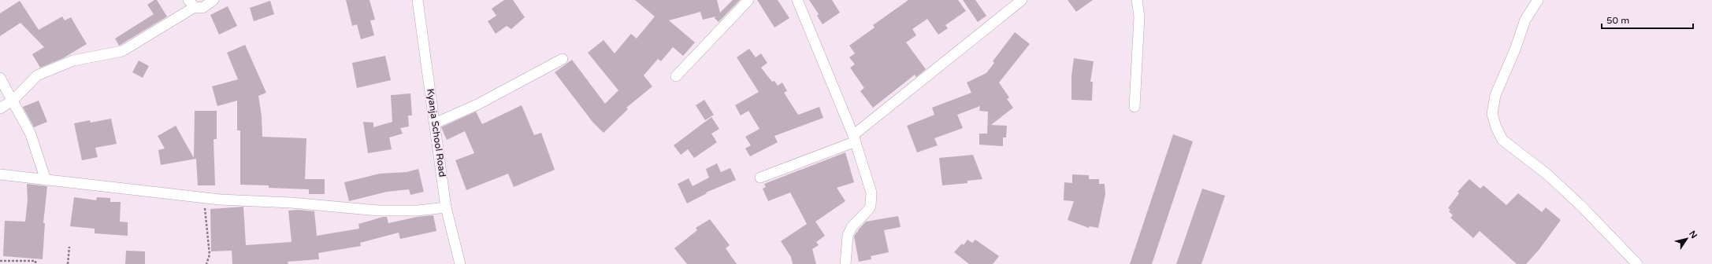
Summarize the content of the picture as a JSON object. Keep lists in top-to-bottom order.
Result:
{
  "streets": {
    "street": ["Kyanja School Road"]
  },
  "scale_bar": "50 m",
  "north": "top right"
}
